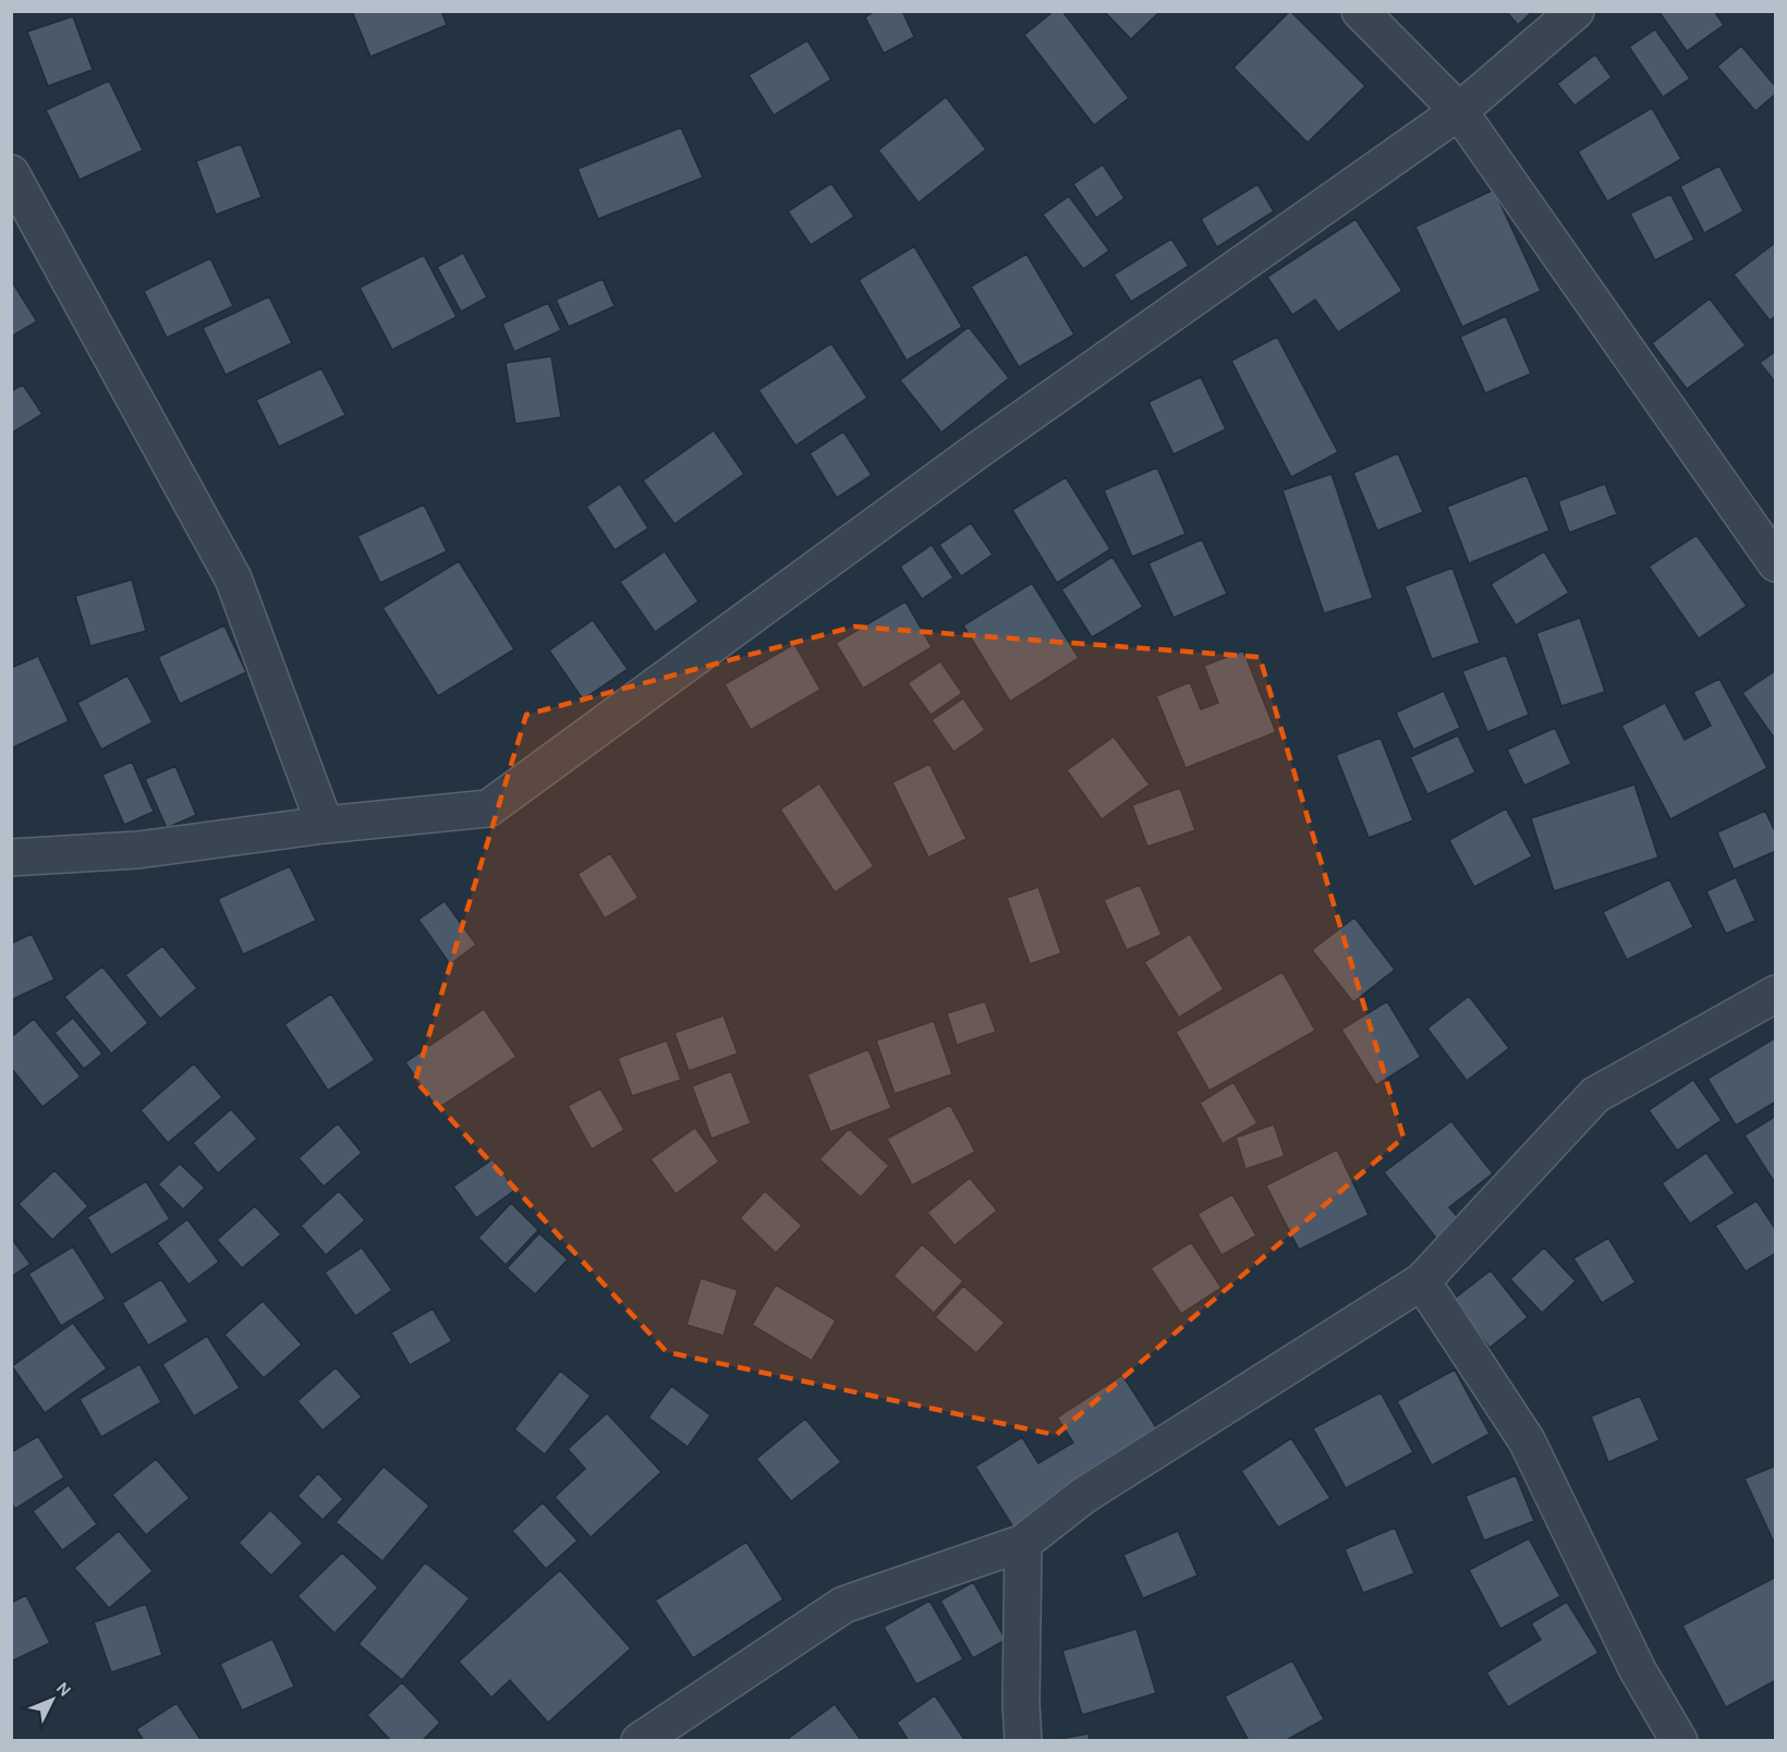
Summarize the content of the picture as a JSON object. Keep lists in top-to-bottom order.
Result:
{
  "north": "top right"
}
